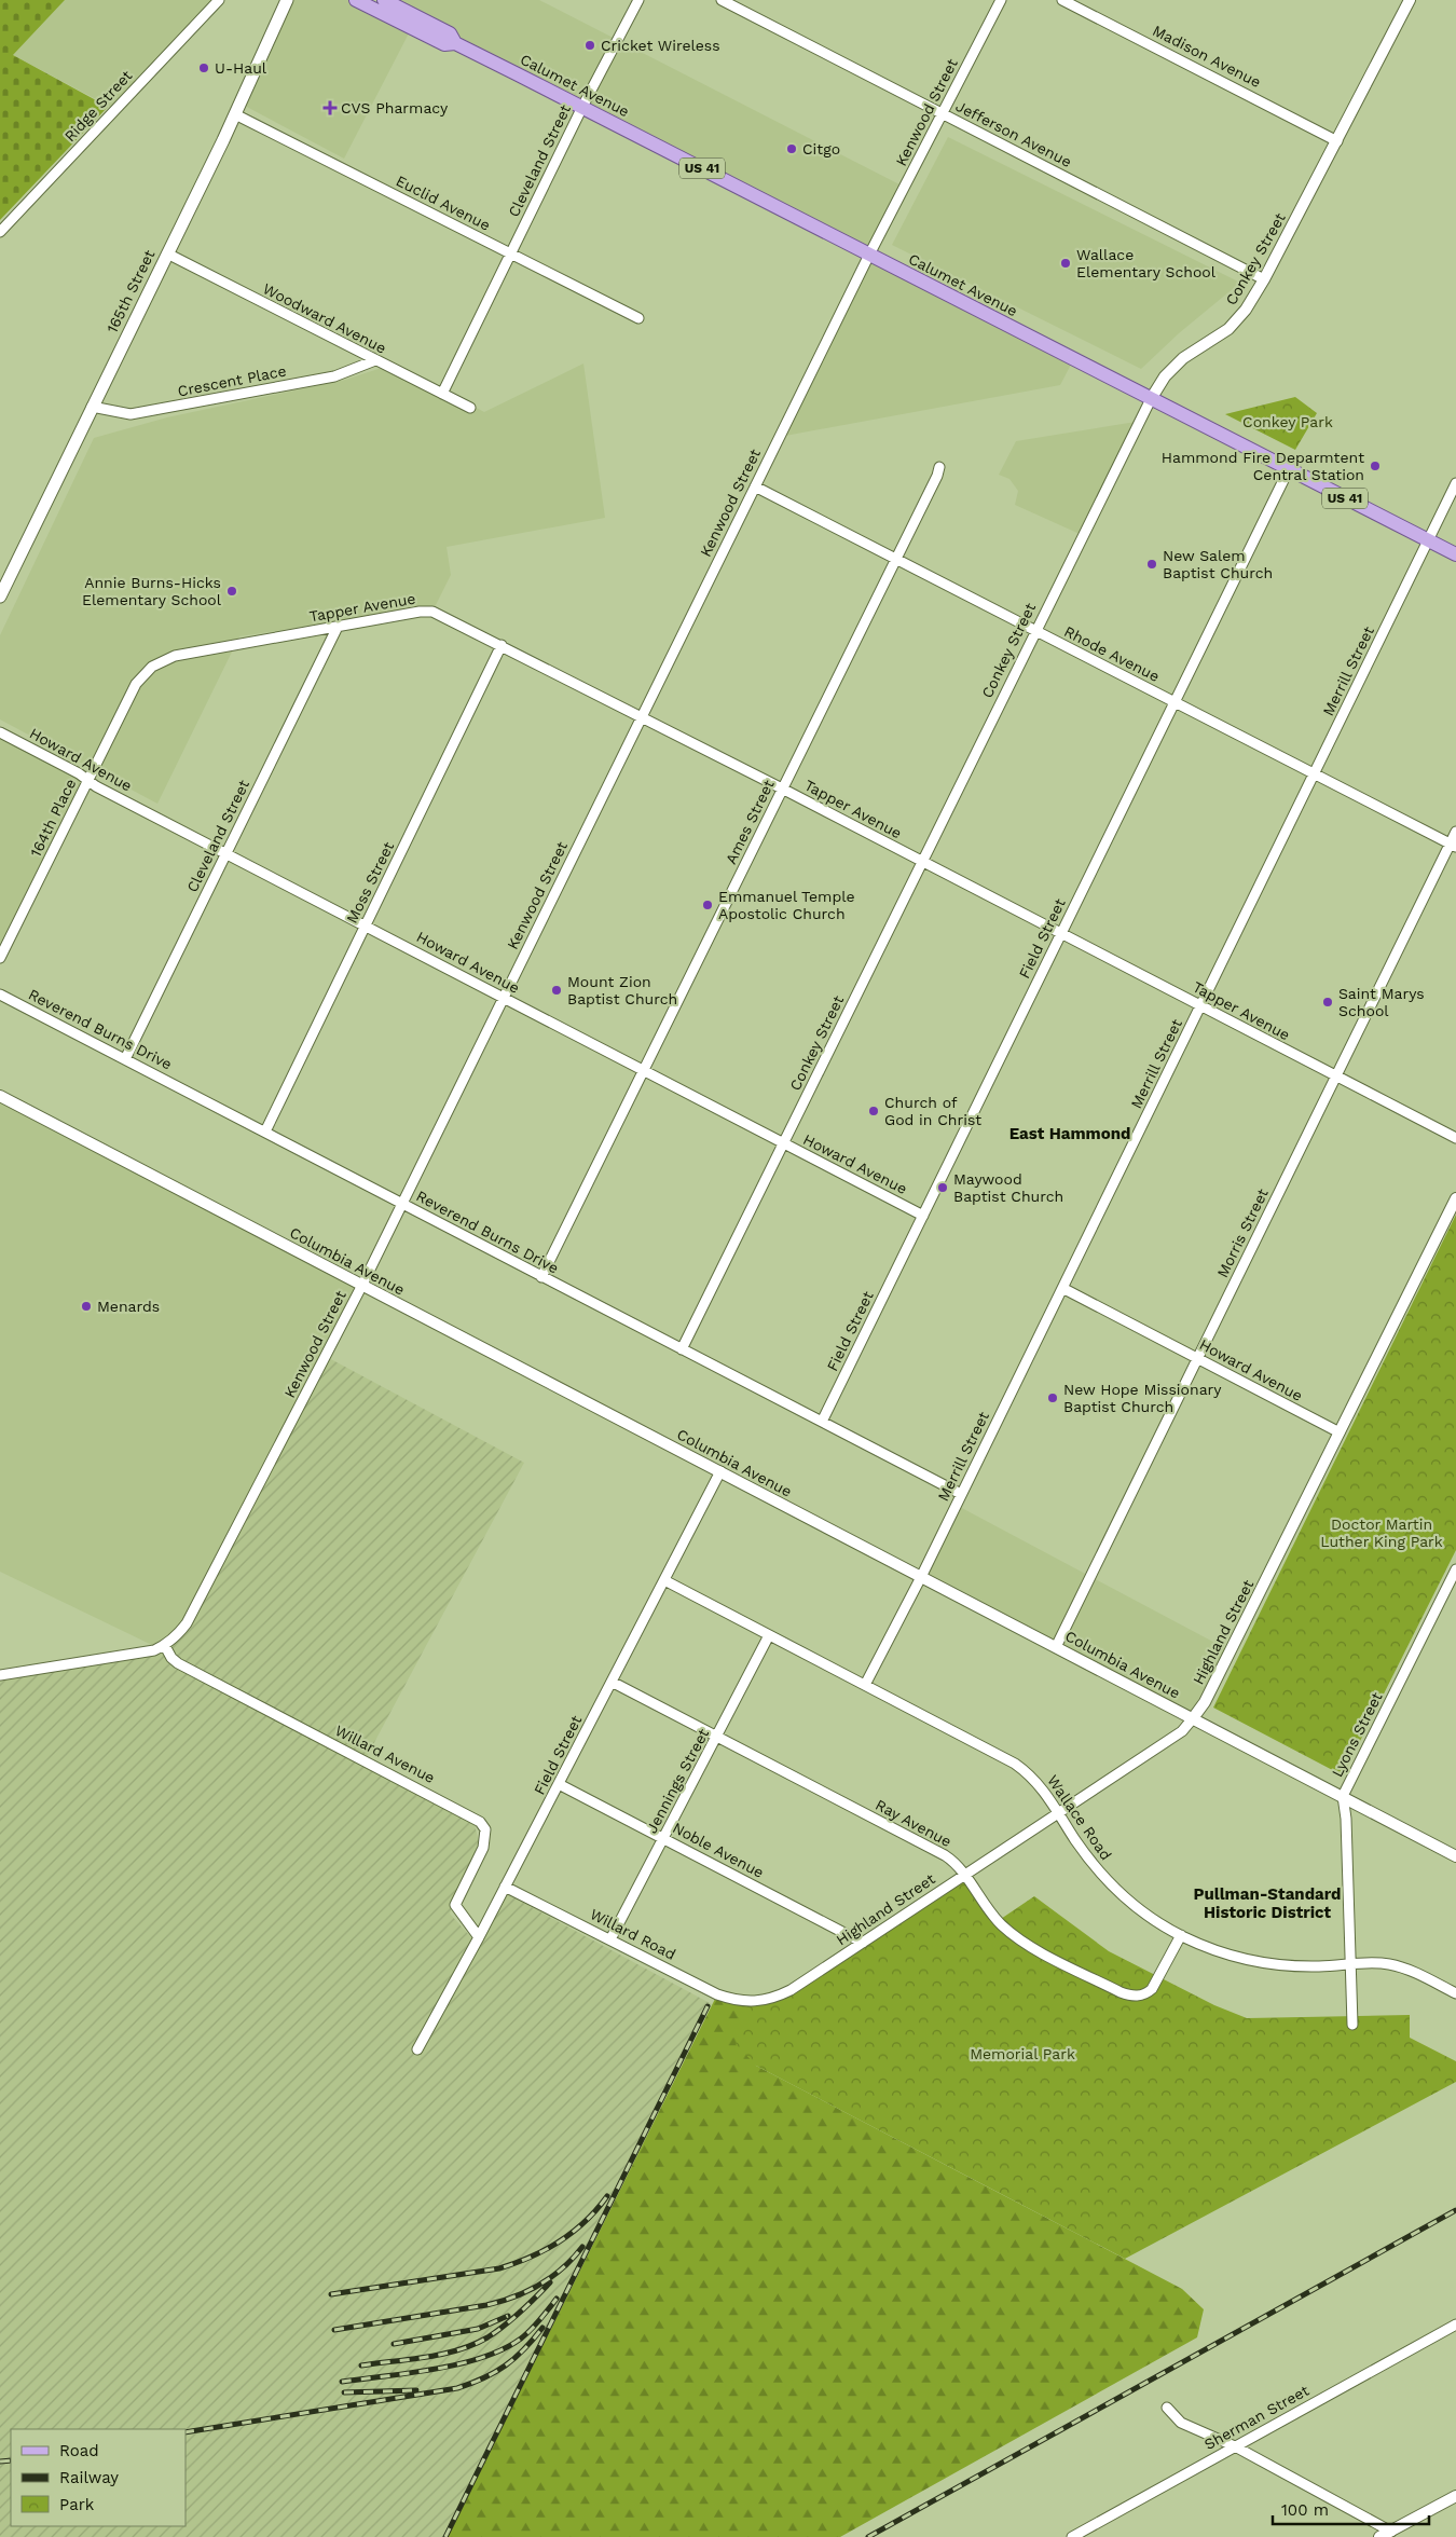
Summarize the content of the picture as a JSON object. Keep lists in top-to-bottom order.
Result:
{
  "streets": {
    "main road": ["Calumet Avenue", "US 41", "165th Street"],
    "street": [
      "Madison Avenue",
      "Ridge Street",
      "Kenwood Street",
      "Jefferson Avenue",
      "Cleveland Street",
      "Euclid Avenue",
      "Conkey Street",
      "Woodward Avenue",
      "Crescent Place",
      "Tapper Avenue",
      "Rhode Avenue",
      "Merrill Street",
      "Howard Avenue",
      "164th Place",
      "Ames Street",
      "Moss Street",
      "Field Street",
      "Reverend Burns Drive",
      "Morris Street",
      "Columbia Avenue",
      "Highland Street",
      "Lyons Street",
      "Willard Avenue",
      "Jennings Street",
      "Wallace Road",
      "Ray Avenue",
      "Noble Avenue",
      "Willard Road",
      "Sherman Street"
    ]
  },
  "crossings": [
    ["Madison Avenue", "Conkey Street"],
    ["Calumet Avenue", "Kenwood Street"],
    ["Calumet Avenue", "Cleveland Street"],
    ["Calumet Avenue", "Conkey Street"],
    ["Calumet Avenue", "Merrill Street"],
    ["Calumet Avenue", "Field Street"],
    ["Kenwood Street", "Jefferson Avenue"],
    ["Kenwood Street", "Tapper Avenue"],
    ["Kenwood Street", "Rhode Avenue"],
    ["Kenwood Street", "Howard Avenue"],
    ["Kenwood Street", "Reverend Burns Drive"],
    ["Kenwood Street", "Columbia Avenue"],
    ["Kenwood Street", "Willard Avenue"],
    ["Jefferson Avenue", "Conkey Street"],
    ["Cleveland Street", "Euclid Avenue"],
    ["Cleveland Street", "Woodward Avenue"],
    ["Cleveland Street", "Tapper Avenue"],
    ["Cleveland Street", "Howard Avenue"],
    ["Cleveland Street", "Reverend Burns Drive"],
    ["Euclid Avenue", "165th Street"],
    ["Conkey Street", "Tapper Avenue"],
    ["Conkey Street", "Rhode Avenue"],
    ["Conkey Street", "Howard Avenue"],
    ["Conkey Street", "Reverend Burns Drive"],
    ["165th Street", "Woodward Avenue"],
    ["165th Street", "Crescent Place"],
    ["Woodward Avenue", "Crescent Place"],
    ["Tapper Avenue", "Merrill Street"],
    ["Tapper Avenue", "164th Place"],
    ["Tapper Avenue", "Ames Street"],
    ["Tapper Avenue", "Moss Street"],
    ["Tapper Avenue", "Field Street"],
    ["Tapper Avenue", "Morris Street"],
    ["Rhode Avenue", "Merrill Street"],
    ["Rhode Avenue", "Ames Street"],
    ["Rhode Avenue", "Field Street"],
    ["Rhode Avenue", "Morris Street"],
    ["Merrill Street", "Howard Avenue"],
    ["Merrill Street", "Reverend Burns Drive"],
    ["Merrill Street", "Columbia Avenue"],
    ["Merrill Street", "Wallace Road"],
    ["Howard Avenue", "164th Place"],
    ["Howard Avenue", "Ames Street"],
    ["Howard Avenue", "Moss Street"],
    ["Howard Avenue", "Field Street"],
    ["Howard Avenue", "Morris Street"],
    ["Howard Avenue", "Highland Street"],
    ["Ames Street", "Reverend Burns Drive"],
    ["Moss Street", "Reverend Burns Drive"],
    ["Field Street", "Reverend Burns Drive"],
    ["Field Street", "Columbia Avenue"],
    ["Field Street", "Willard Avenue"],
    ["Field Street", "Wallace Road"],
    ["Field Street", "Ray Avenue"],
    ["Field Street", "Noble Avenue"],
    ["Field Street", "Willard Road"],
    ["Morris Street", "Columbia Avenue"],
    ["Columbia Avenue", "Highland Street"],
    ["Columbia Avenue", "Lyons Street"],
    ["Highland Street", "Wallace Road"],
    ["Highland Street", "Ray Avenue"],
    ["Highland Street", "Noble Avenue"],
    ["Highland Street", "Willard Road"],
    ["Lyons Street", "Wallace Road"],
    ["Jennings Street", "Wallace Road"],
    ["Jennings Street", "Ray Avenue"],
    ["Jennings Street", "Noble Avenue"],
    ["Jennings Street", "Willard Road"],
    ["Wallace Road", "Ray Avenue"]
  ],
  "districts": ["East Hammond", "Pullman-Standard Historic District"],
  "parks": ["Conkey Park", "Doctor Martin Luther King Park", "Memorial Park"],
  "places": {
    "other": [
      "Cricket Wireless",
      "U-Haul",
      "Citgo",
      "Wallace Elementary School",
      "Hammond Fire Deparmtent Central Station",
      "New Salem Baptist Church",
      "Annie Burns-Hicks Elementary School",
      "Emmanuel Temple Apostolic Church",
      "Mount Zion Baptist Church",
      "Saint Marys School",
      "Church of God in Christ",
      "Maywood Baptist Church",
      "Menards",
      "New Hope Missionary Baptist Church"
    ],
    "health": ["CVS Pharmacy"]
  },
  "legend": ["Road", "Railway", "Park"],
  "scale_bar": "100 m"
}
